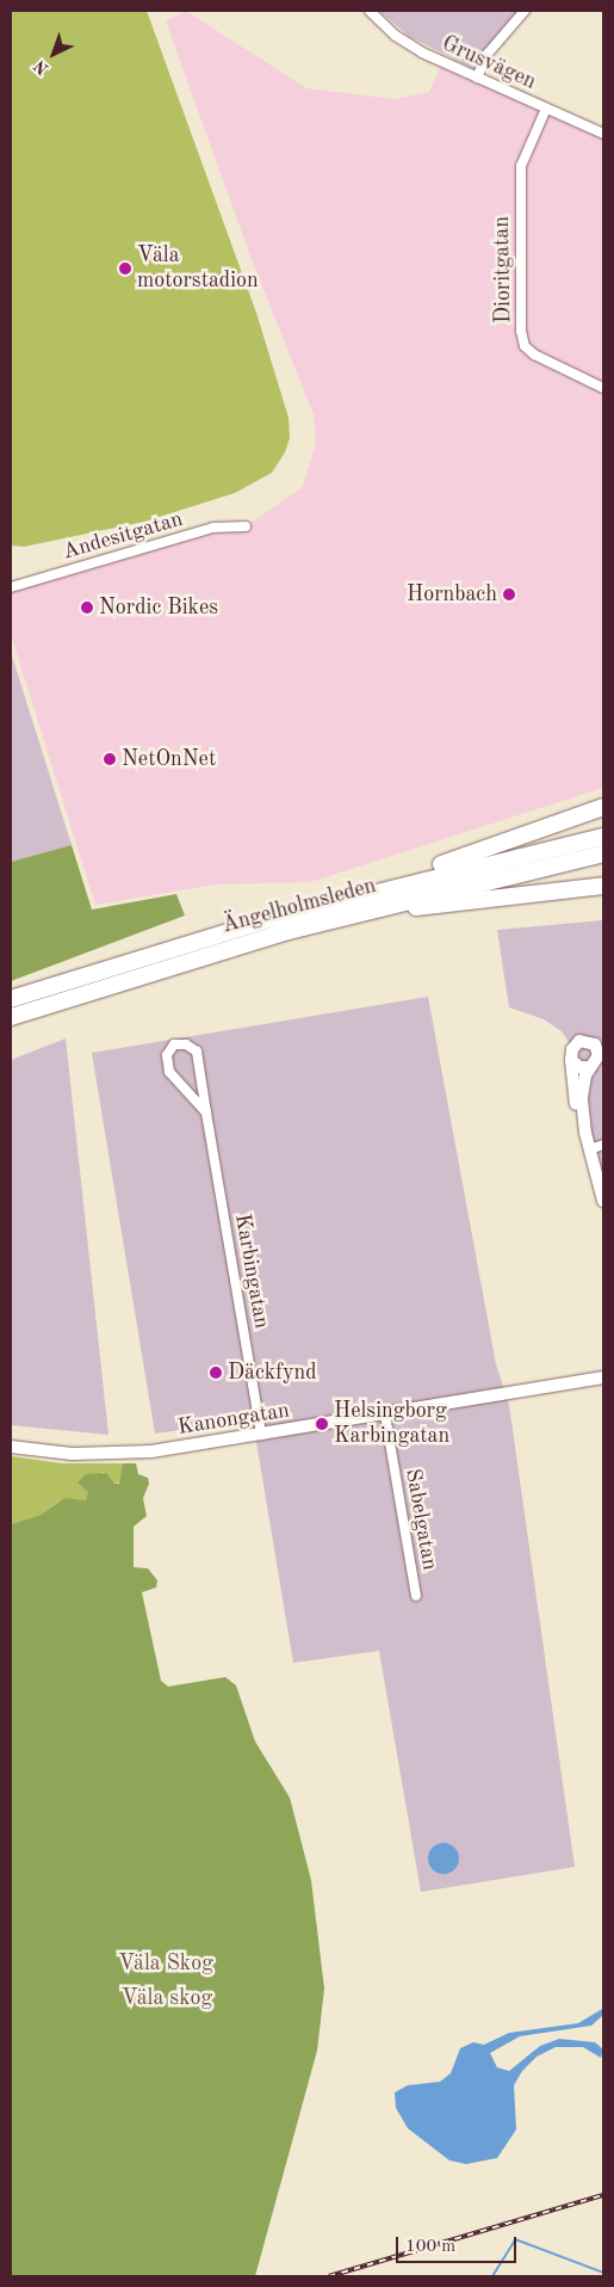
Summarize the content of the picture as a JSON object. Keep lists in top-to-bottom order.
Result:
{
  "streets": {
    "highway": ["Ängelholmsleden"],
    "street": [
      "Grusvägen",
      "Dioritgatan",
      "Andesitgatan",
      "Karbingatan",
      "Kanongatan",
      "Sabelgatan"
    ]
  },
  "crossings": [
    ["Grusvägen", "Dioritgatan"],
    ["Karbingatan", "Kanongatan"],
    ["Kanongatan", "Sabelgatan"]
  ],
  "parks": ["Väla Skog", "Väla skog"],
  "places": [
    "Väla motorstadion",
    "Hornbach",
    "Nordic Bikes",
    "NetOnNet",
    "Däckfynd",
    "Helsingborg Karbingatan"
  ],
  "scale_bar": "100 m",
  "north": "bottom left"
}
